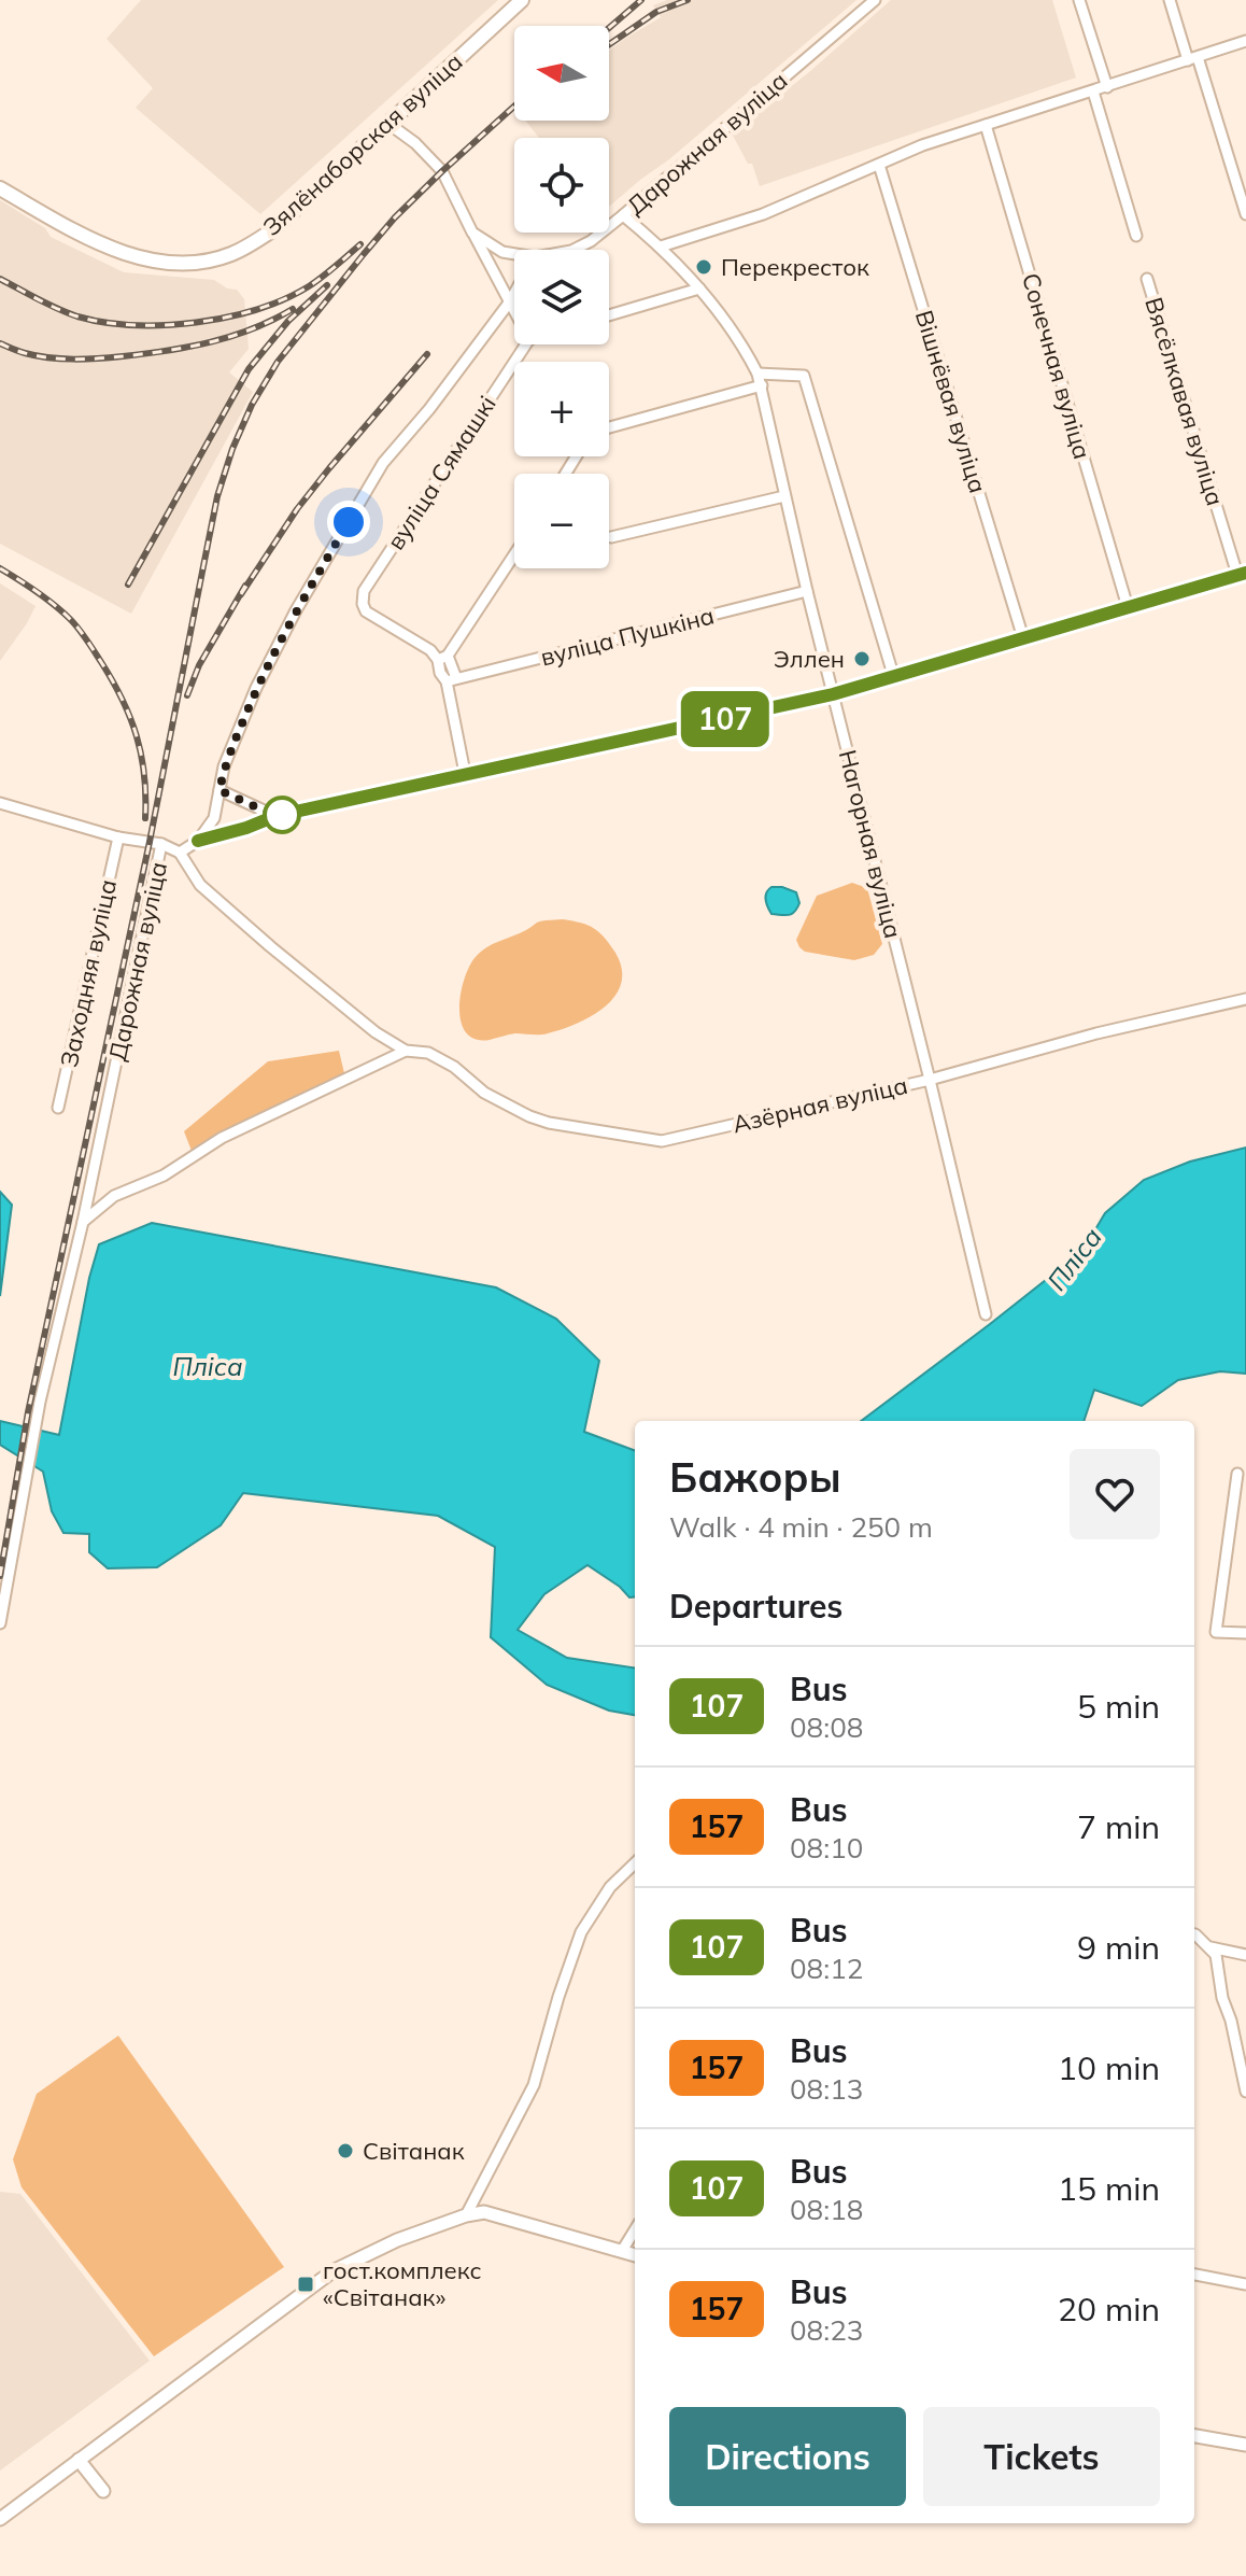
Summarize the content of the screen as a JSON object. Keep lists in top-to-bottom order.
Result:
{
  "streets": {
    "main road": ["Зялёнаборская вуліца"],
    "street": [
      "Дарожная вуліца",
      "Сонечная вуліца",
      "Вішнёвая вуліца",
      "Вясёлкавая вуліца",
      "вуліца Сямашкі",
      "вуліца Пушкіна",
      "Нагорная вуліца",
      "Заходняя вуліца",
      "Азёрная вуліца"
    ]
  },
  "crossings": [
    ["Дарожная вуліца", "Нагорная вуліца"],
    ["Дарожная вуліца", "Азёрная вуліца"],
    ["вуліца Пушкіна", "Нагорная вуліца"],
    ["Нагорная вуліца", "Азёрная вуліца"]
  ],
  "water": ["Пліса"],
  "places": {
    "other": ["Перекресток", "Эллен", "Світанак"],
    "transit": ["гост.комплекс «Світанак»"]
  },
  "lines": ["bus line 107"],
  "north": "left",
  "page": {
    "on_map": "107",
    "map_buttons": ["+", "−"],
    "heading": [
      ["Бажоры", "Walk · 4 min · 250 m"],
      "Departures"
    ],
    "list": [
      {
        "mark": "107",
        "name": "Bus",
        "note": "08:08",
        "value": "5 min"
      },
      {
        "mark": "157",
        "name": "Bus",
        "note": "08:10",
        "value": "7 min"
      },
      {
        "mark": "107",
        "name": "Bus",
        "note": "08:12",
        "value": "9 min"
      },
      {
        "mark": "157",
        "name": "Bus",
        "note": "08:13",
        "value": "10 min"
      },
      {
        "mark": "107",
        "name": "Bus",
        "note": "08:18",
        "value": "15 min"
      },
      {
        "mark": "157",
        "name": "Bus",
        "note": "08:23",
        "value": "20 min"
      }
    ],
    "buttons": ["Directions", "Tickets"]
  }
}
